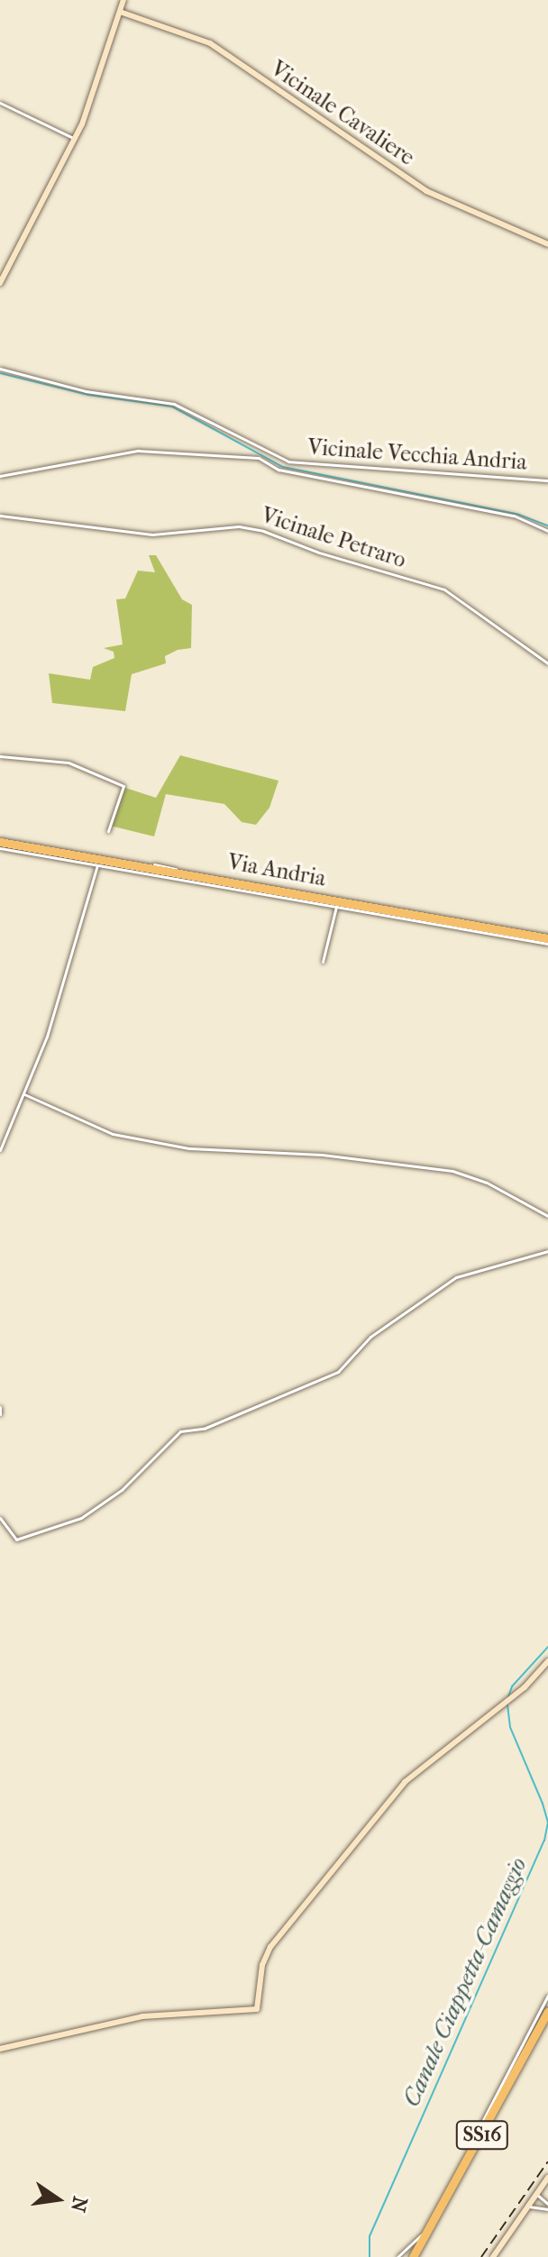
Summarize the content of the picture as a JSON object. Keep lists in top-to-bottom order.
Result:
{
  "streets": {
    "highway": ["SS16"],
    "street": [
      "Vicinale Cavaliere",
      "Vicinale Vecchia Andria",
      "Vicinale Petraro",
      "Via Andria"
    ]
  },
  "water": ["Canale Ciappetta-Camaggio"],
  "north": "right"
}
